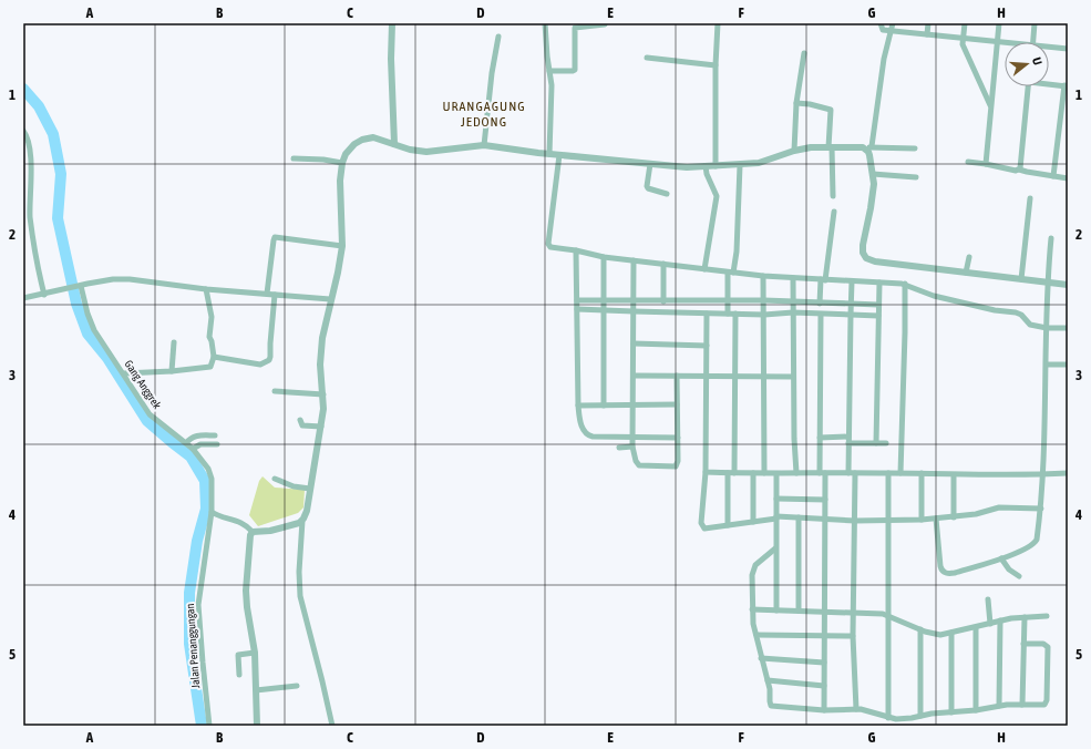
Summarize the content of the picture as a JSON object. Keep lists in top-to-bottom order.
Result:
{
  "streets": {
    "street": ["Gang Anggrek", "Jalan Penanggungan"]
  },
  "crossings": [
    ["Gang Anggrek", "Jalan Penanggungan"]
  ],
  "districts": ["URANGAGUNG JEDONG"],
  "north": "right",
  "grid": {
    "columns": [
      "A",
      "B",
      "C",
      "D",
      "E",
      "F",
      "G",
      "H"
    ],
    "rows": [
      "1",
      "2",
      "3",
      "4",
      "5"
    ]
  }
}
